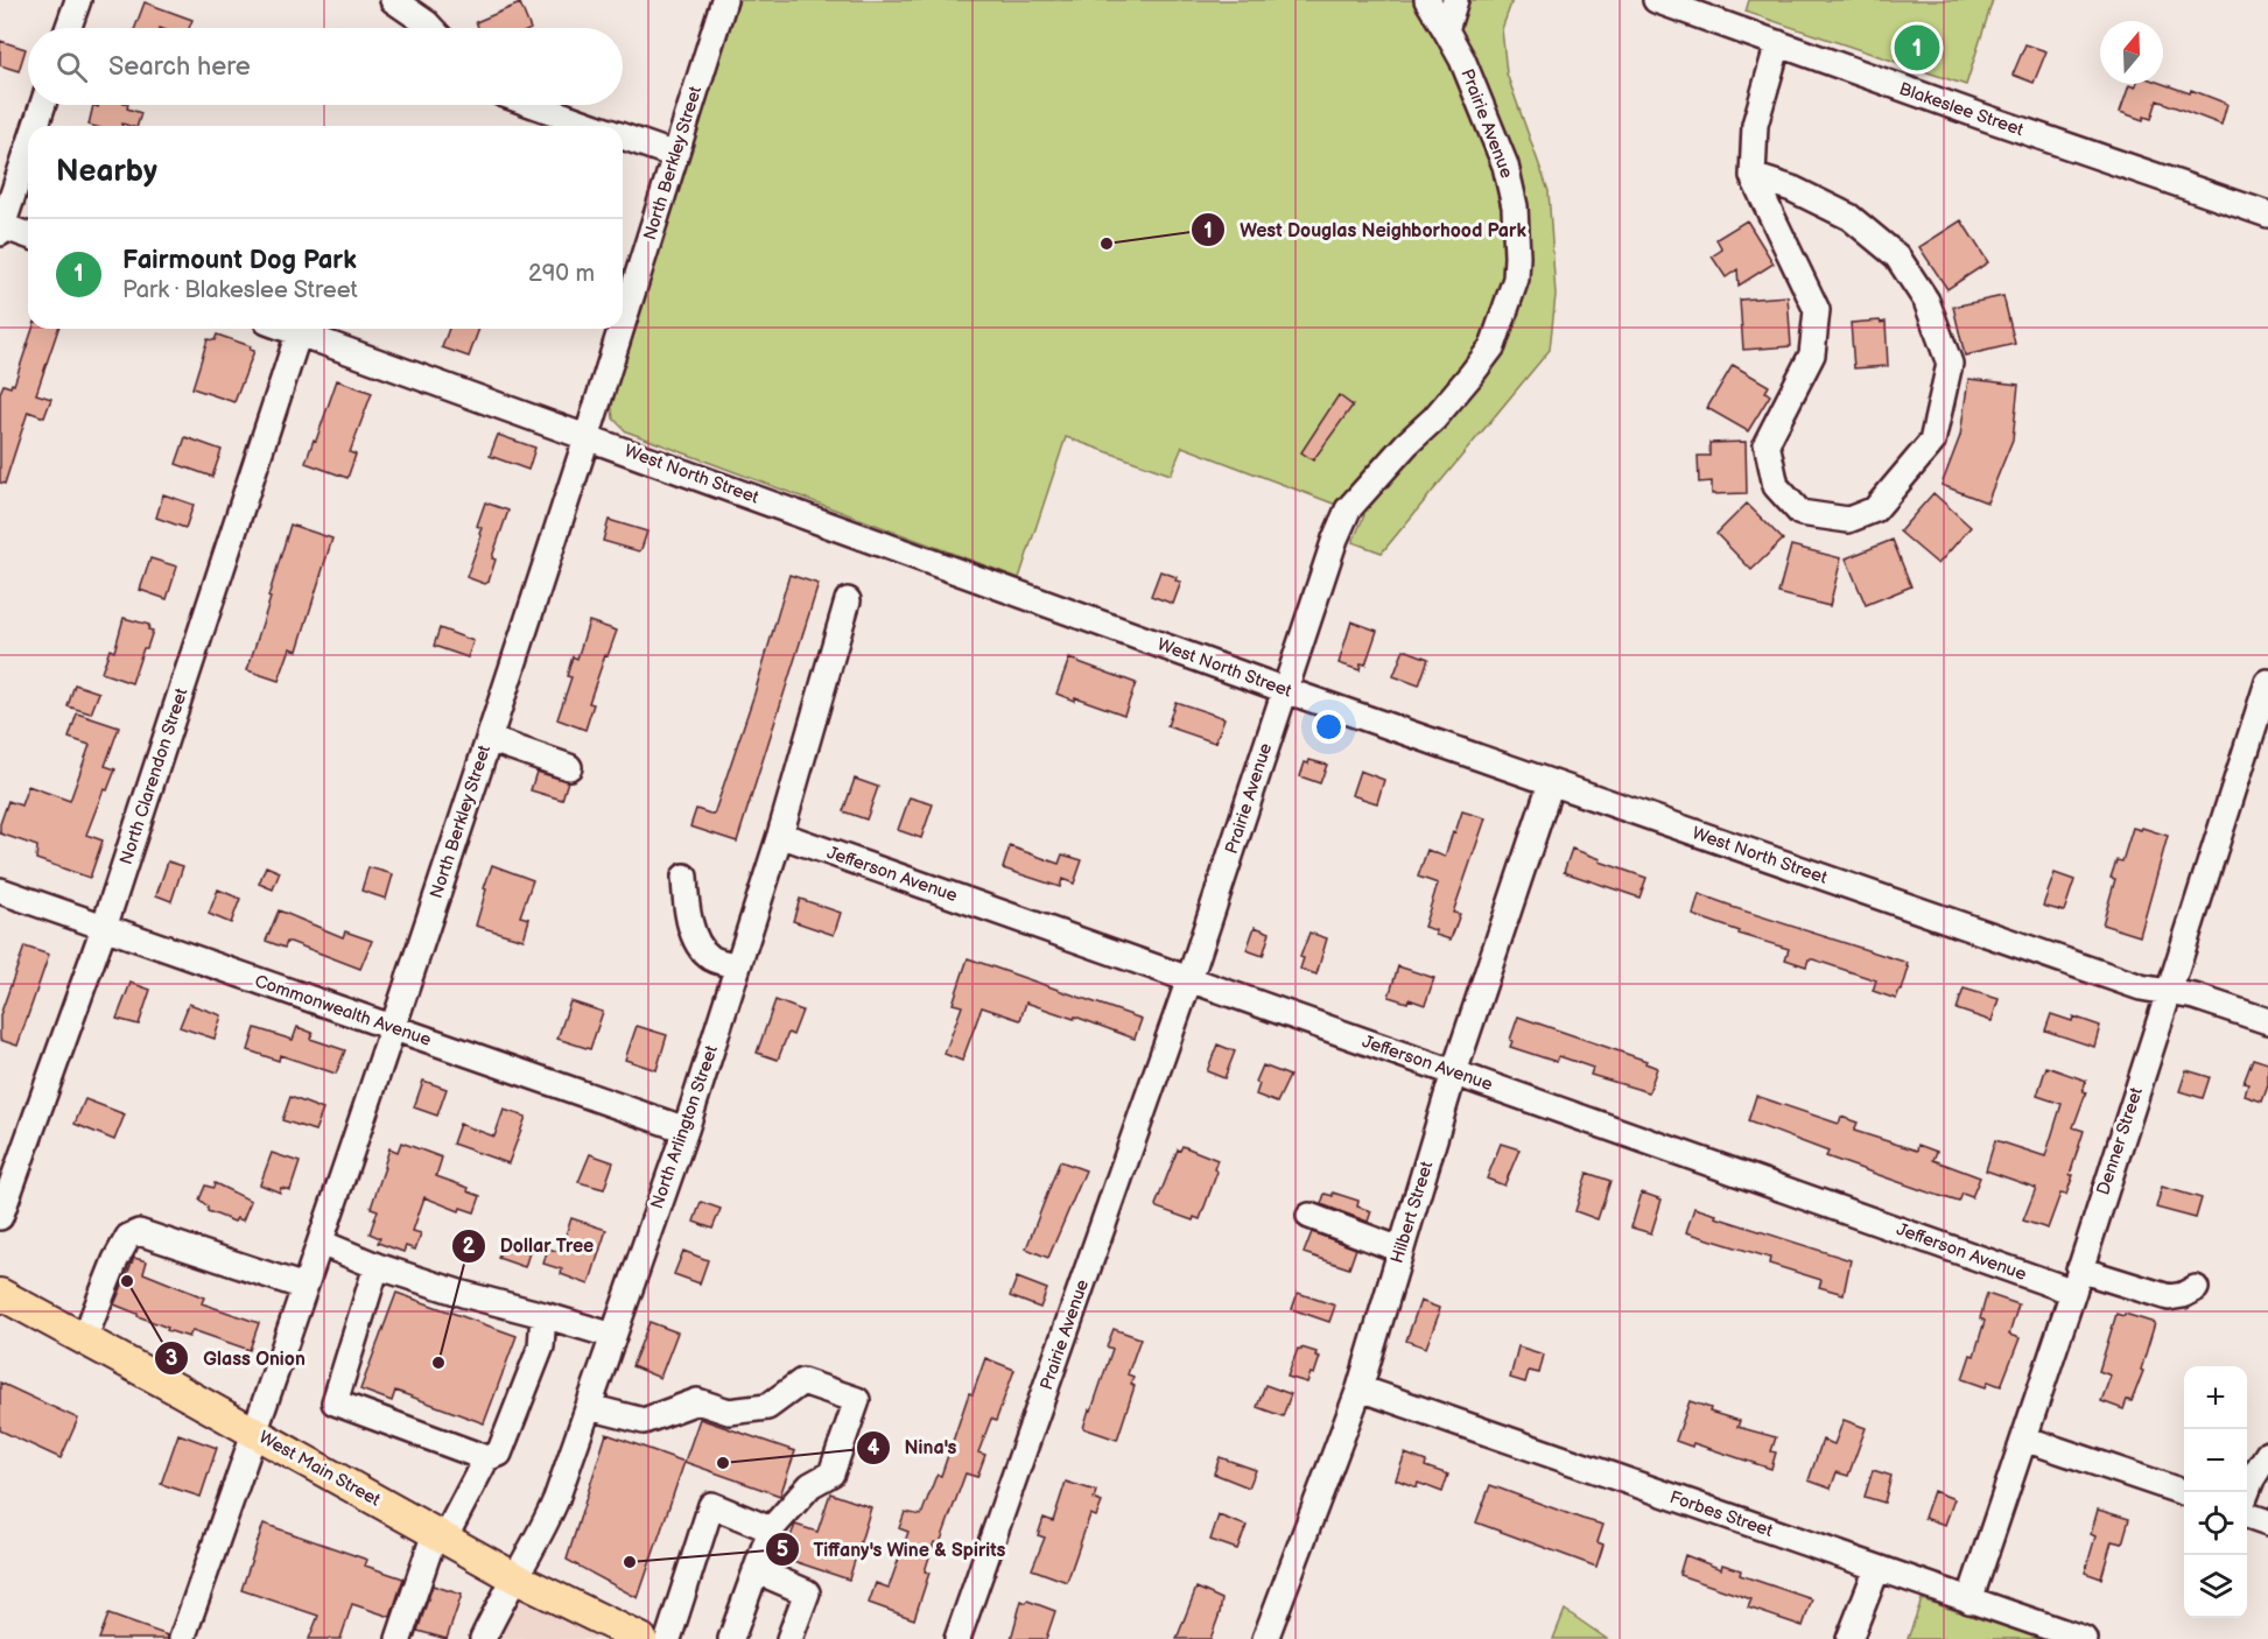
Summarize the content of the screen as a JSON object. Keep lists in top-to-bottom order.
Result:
{
  "streets": {
    "main road": ["West Main Street"],
    "street": [
      "Blakeslee Street",
      "Prairie Avenue",
      "North Berkley Street",
      "West North Street",
      "North Clarendon Street",
      "Jefferson Avenue",
      "Commonwealth Avenue",
      "North Arlington Street",
      "Denner Street",
      "Hilbert Street",
      "Forbes Street"
    ]
  },
  "crossings": [
    ["Prairie Avenue", "West North Street"],
    ["Prairie Avenue", "Jefferson Avenue"],
    ["North Berkley Street", "West North Street"],
    ["North Berkley Street", "Commonwealth Avenue"],
    ["North Berkley Street", "West Main Street"],
    ["West North Street", "North Clarendon Street"],
    ["West North Street", "Denner Street"],
    ["West North Street", "Hilbert Street"],
    ["North Clarendon Street", "Commonwealth Avenue"],
    ["Jefferson Avenue", "North Arlington Street"],
    ["Jefferson Avenue", "Denner Street"],
    ["Jefferson Avenue", "Hilbert Street"],
    ["Commonwealth Avenue", "North Arlington Street"],
    ["North Arlington Street", "West Main Street"],
    ["Denner Street", "Forbes Street"],
    ["Hilbert Street", "Forbes Street"]
  ],
  "places": [
    "West Douglas Neighborhood Park",
    "Glass Onion",
    "Dollar Tree",
    "Nina's",
    "Tiffany's Wine & Spirits"
  ],
  "north": "top",
  "page": {
    "pins": "1",
    "search": "Search here",
    "heading": "Nearby",
    "list": [
      {
        "mark": "1",
        "name": "Fairmount Dog Park",
        "note": "Park · Blakeslee Street",
        "value": "290 m"
      }
    ],
    "map_buttons": ["+", "−"]
  }
}
